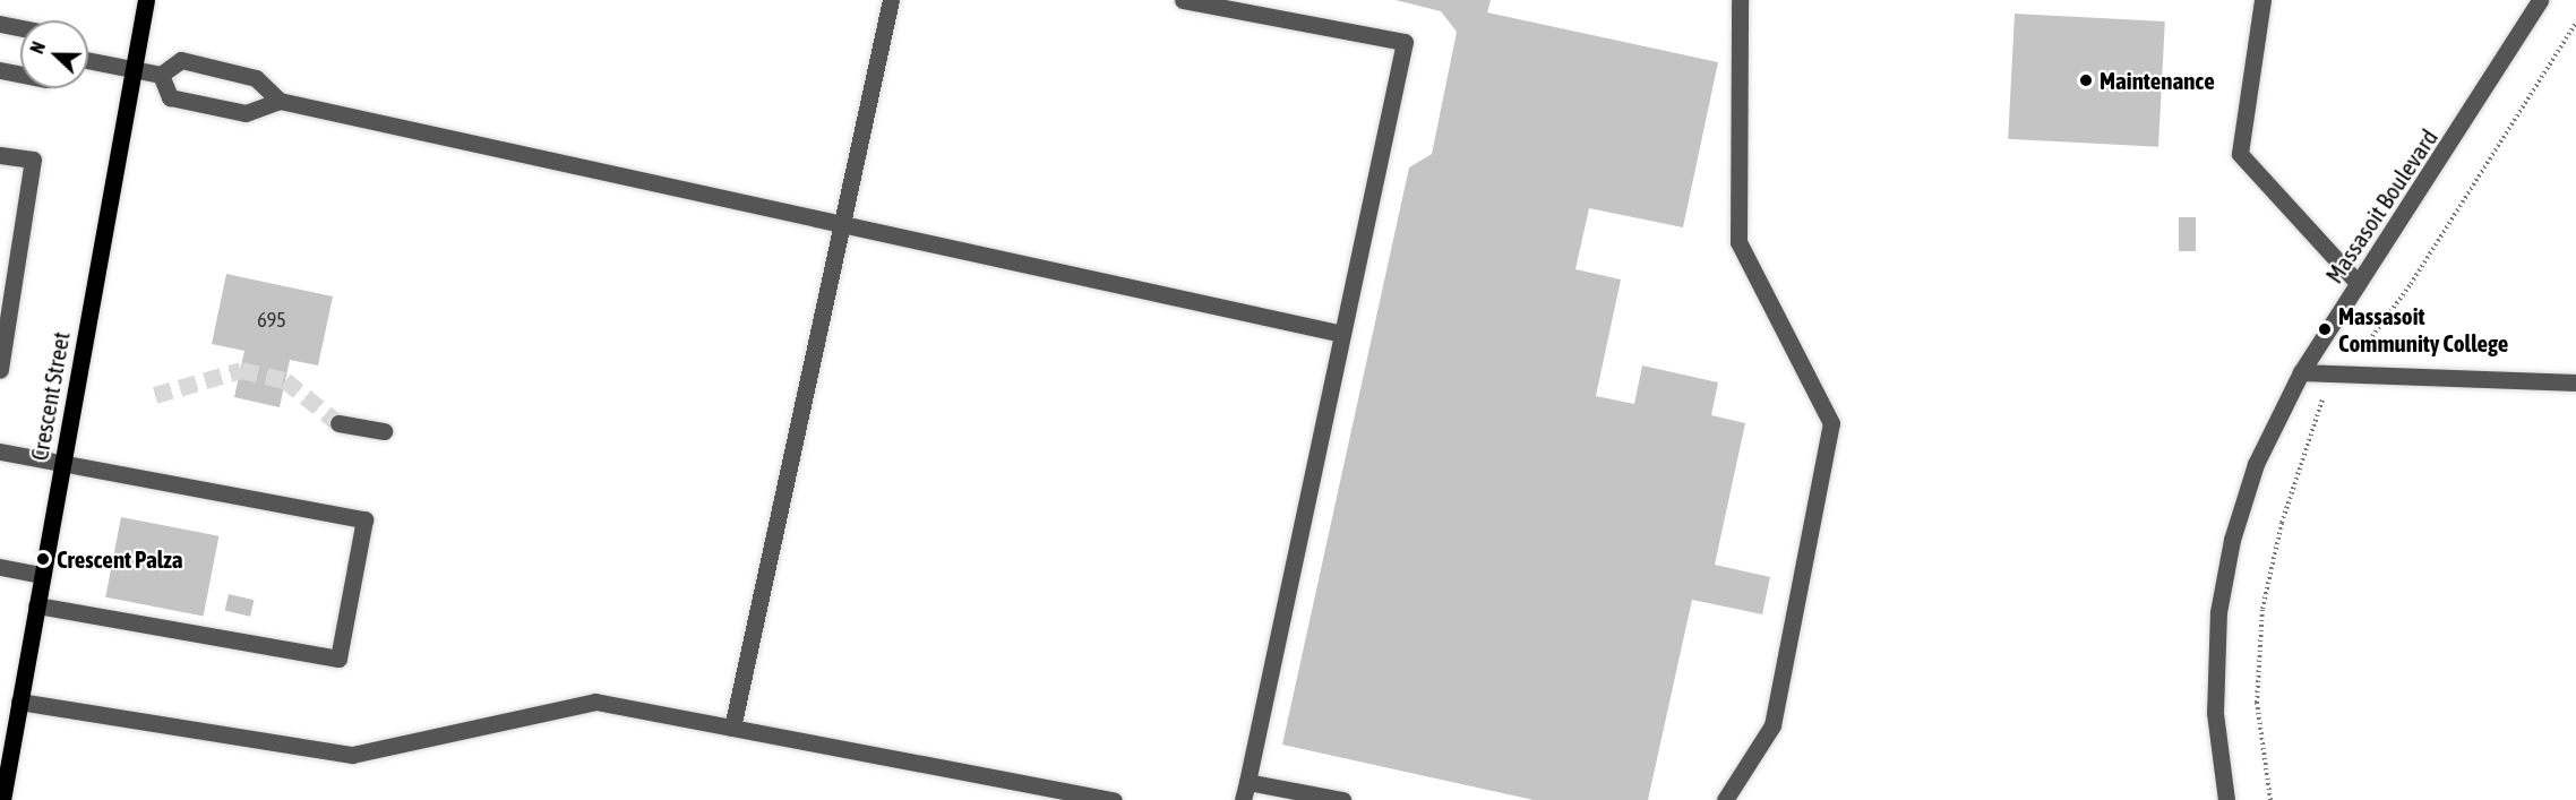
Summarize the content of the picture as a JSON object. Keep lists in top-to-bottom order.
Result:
{
  "streets": {
    "main road": ["Crescent Street"],
    "street": ["Massasoit Boulevard"]
  },
  "places": ["Maintenance", "Massasoit Community College", "Crescent Palza"],
  "house_numbers": ["695"],
  "north": "left"
}
